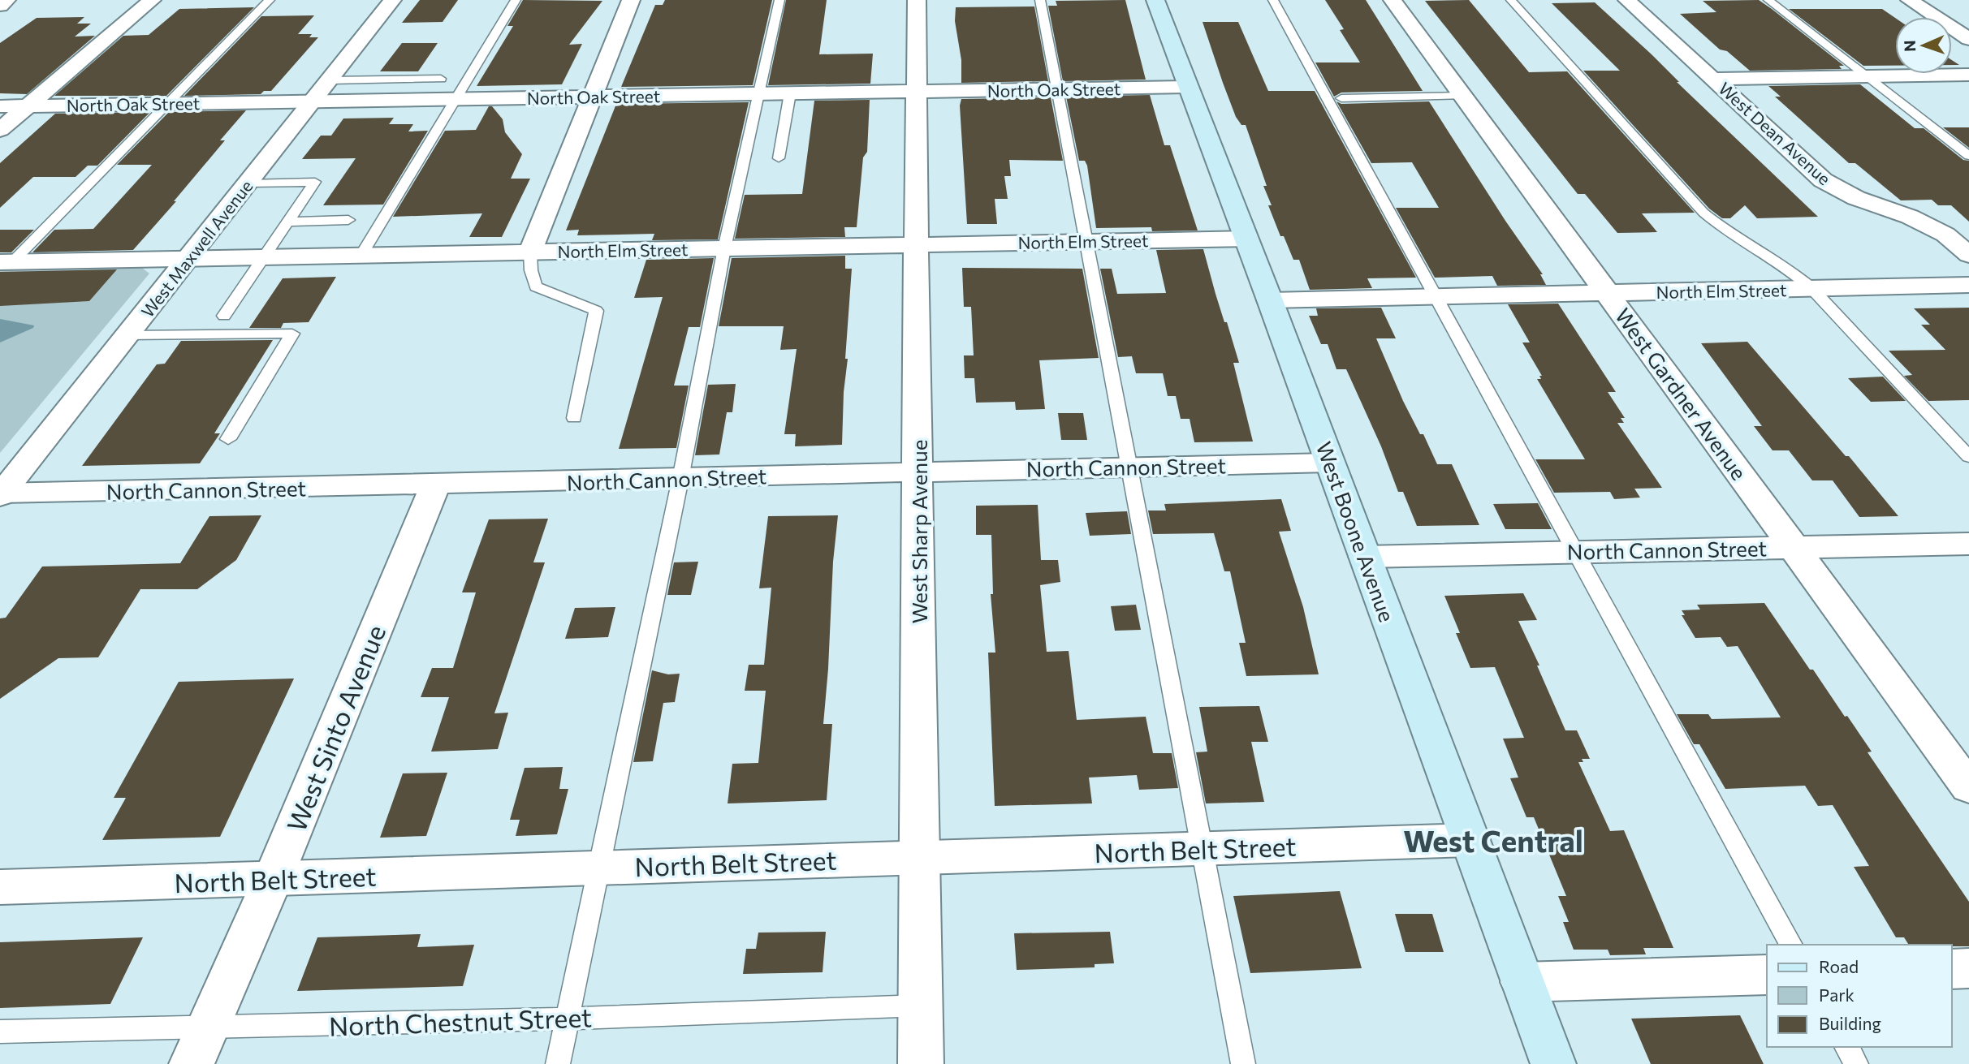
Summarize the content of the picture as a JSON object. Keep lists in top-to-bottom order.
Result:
{
  "streets": {
    "main road": ["West Boone Avenue"],
    "street": [
      "North Oak Street",
      "West Dean Avenue",
      "North Elm Street",
      "West Maxwell Avenue",
      "West Gardner Avenue",
      "North Cannon Street",
      "West Sharp Avenue",
      "West Sinto Avenue",
      "North Belt Street"
    ],
    "lane": ["North Chestnut Street"]
  },
  "crossings": [
    ["North Oak Street", "West Maxwell Avenue"],
    ["North Oak Street", "West Sharp Avenue"],
    ["North Oak Street", "West Boone Avenue"],
    ["North Elm Street", "West Maxwell Avenue"],
    ["North Elm Street", "West Gardner Avenue"],
    ["North Elm Street", "West Sharp Avenue"],
    ["North Elm Street", "West Boone Avenue"],
    ["West Maxwell Avenue", "North Cannon Street"],
    ["West Gardner Avenue", "North Cannon Street"],
    ["North Cannon Street", "West Sharp Avenue"],
    ["North Cannon Street", "West Boone Avenue"],
    ["North Cannon Street", "West Sinto Avenue"],
    ["West Sharp Avenue", "North Belt Street"],
    ["West Sharp Avenue", "North Chestnut Street"],
    ["West Boone Avenue", "North Belt Street"],
    ["West Sinto Avenue", "North Belt Street"],
    ["West Sinto Avenue", "North Chestnut Street"]
  ],
  "districts": ["West Central"],
  "legend": ["Road", "Park", "Building"],
  "north": "left"
}
